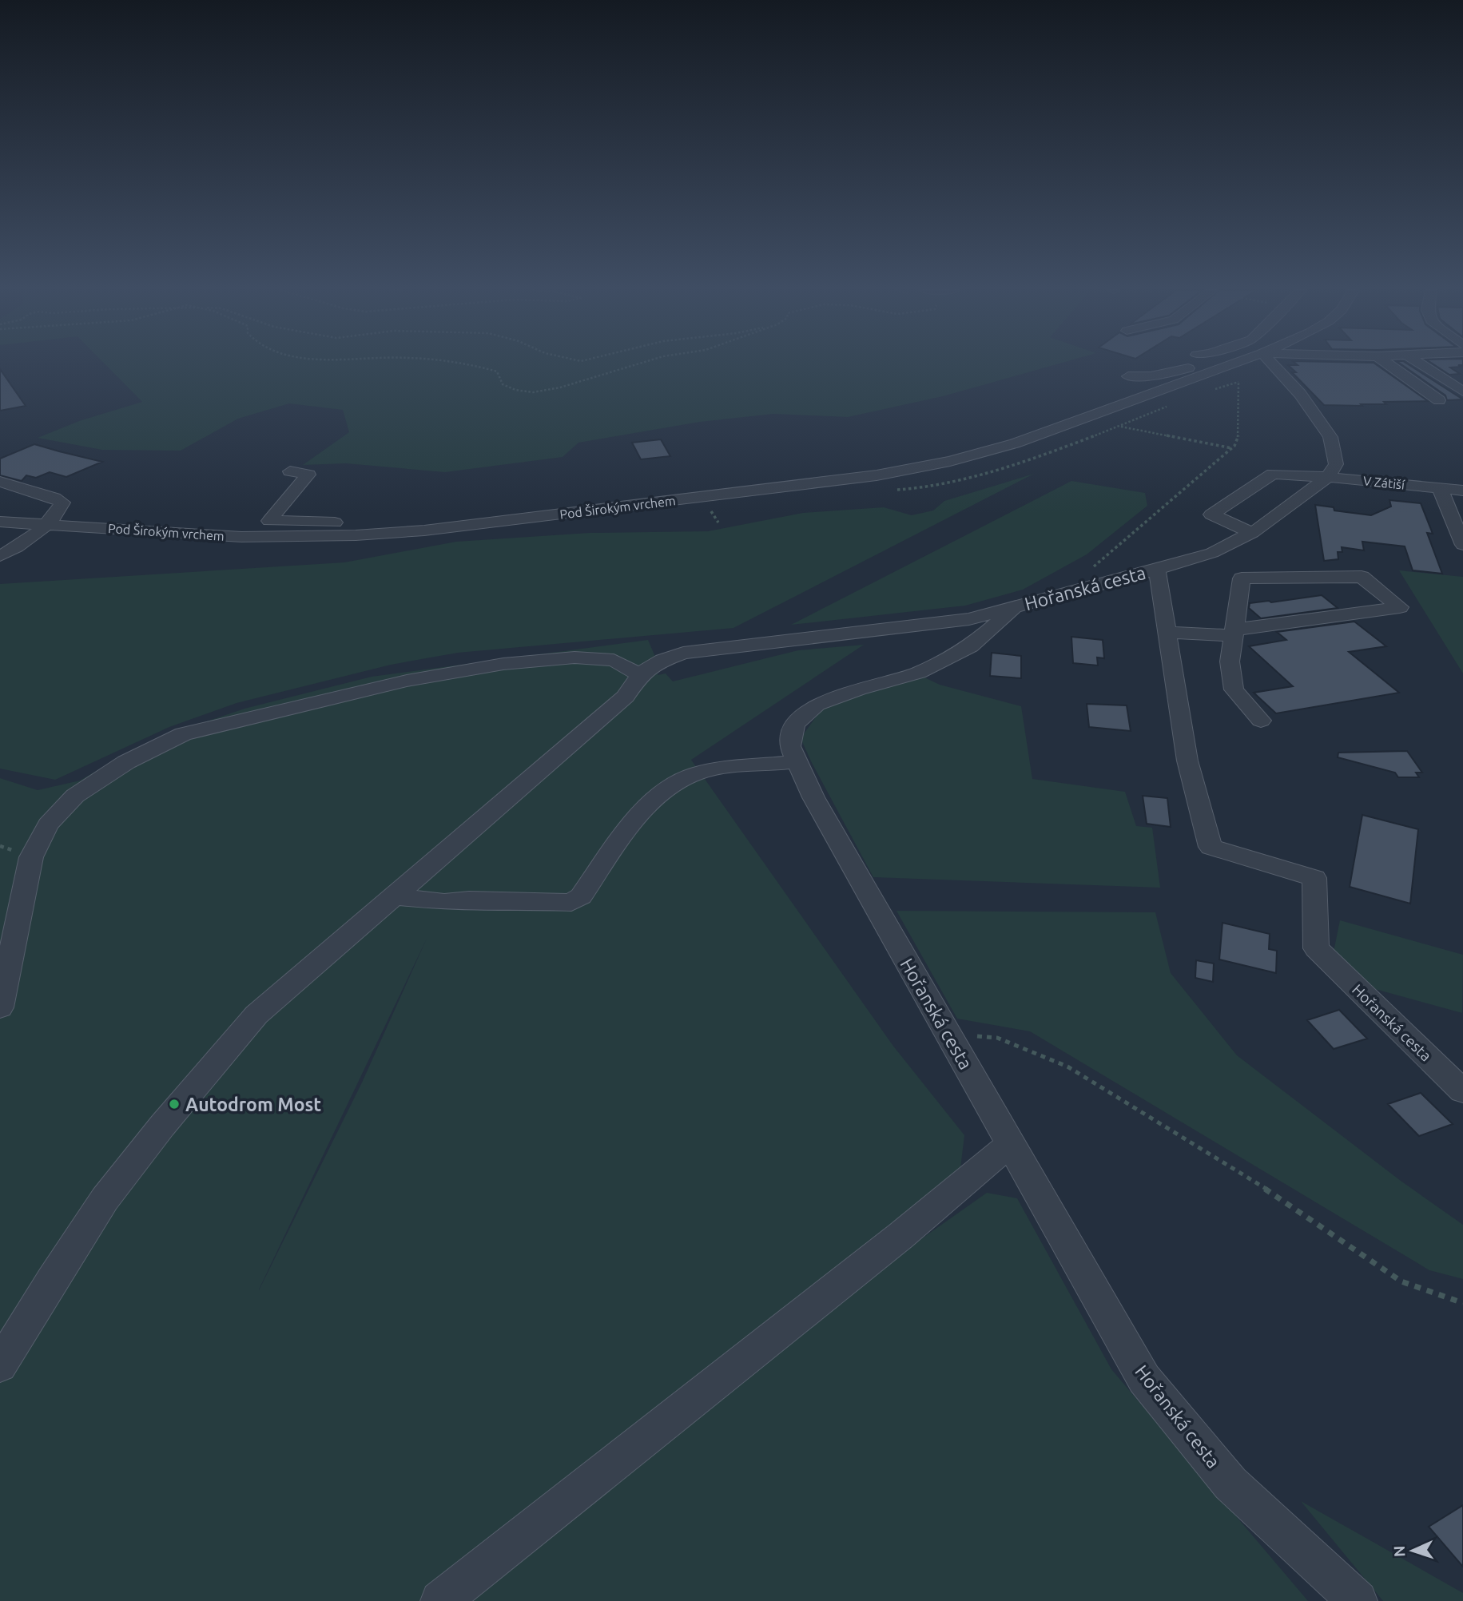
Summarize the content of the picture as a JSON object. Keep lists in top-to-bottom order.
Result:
{
  "streets": {
    "street": ["V Zátiší", "Pod Širokým vrchem", "Hořanská cesta"]
  },
  "crossings": [
    ["V Zátiší", "Hořanská cesta"]
  ],
  "places": ["Autodrom Most"],
  "north": "left"
}
